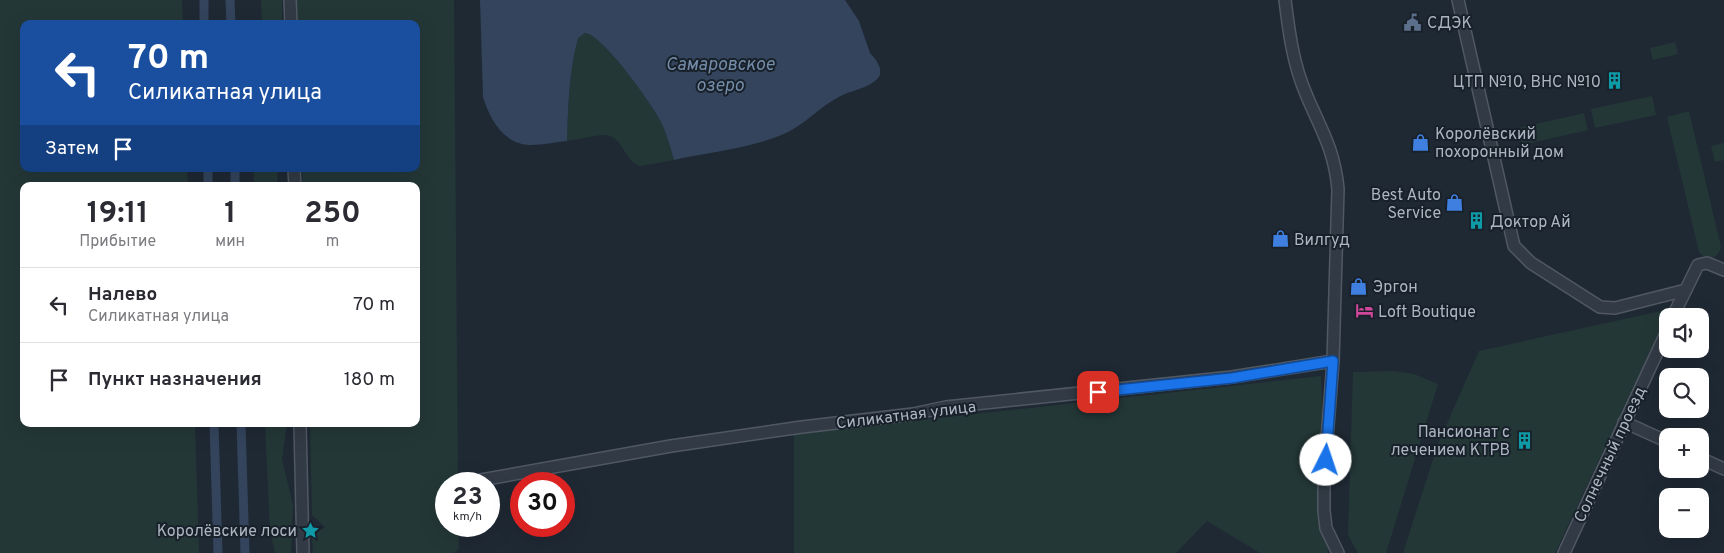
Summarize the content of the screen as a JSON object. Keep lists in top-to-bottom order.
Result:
{
  "streets": {
    "street": ["Силикатная улица", "Солнечный проезд"]
  },
  "water": ["Самаровское озеро"],
  "places": {
    "public building": ["СДЭК"],
    "building": ["ЦТП №10, ВНС №10", "Доктор Ай", "Пансионат с лечением КТРВ"],
    "shop": [
      "Королёвский похоронный дом",
      "Best Auto Service",
      "Вилгуд",
      "Эргон"
    ],
    "hotel": ["Loft Boutique"],
    "place": ["Королёвские лоси"]
  },
  "page": {
    "turn": ["70 m", "Силикатная улица"],
    "then": "Затем",
    "eta": [
      "19:11",
      "Прибытие",
      "1",
      "мин",
      "250",
      "m"
    ],
    "list": [
      {
        "name": "Налево",
        "note": "Силикатная улица",
        "value": "70 m"
      },
      {
        "name": "Пункт назначения",
        "value": "180 m"
      }
    ],
    "map_buttons": ["+", "−"],
    "speed": "23 km/h",
    "limit": "30"
  }
}
